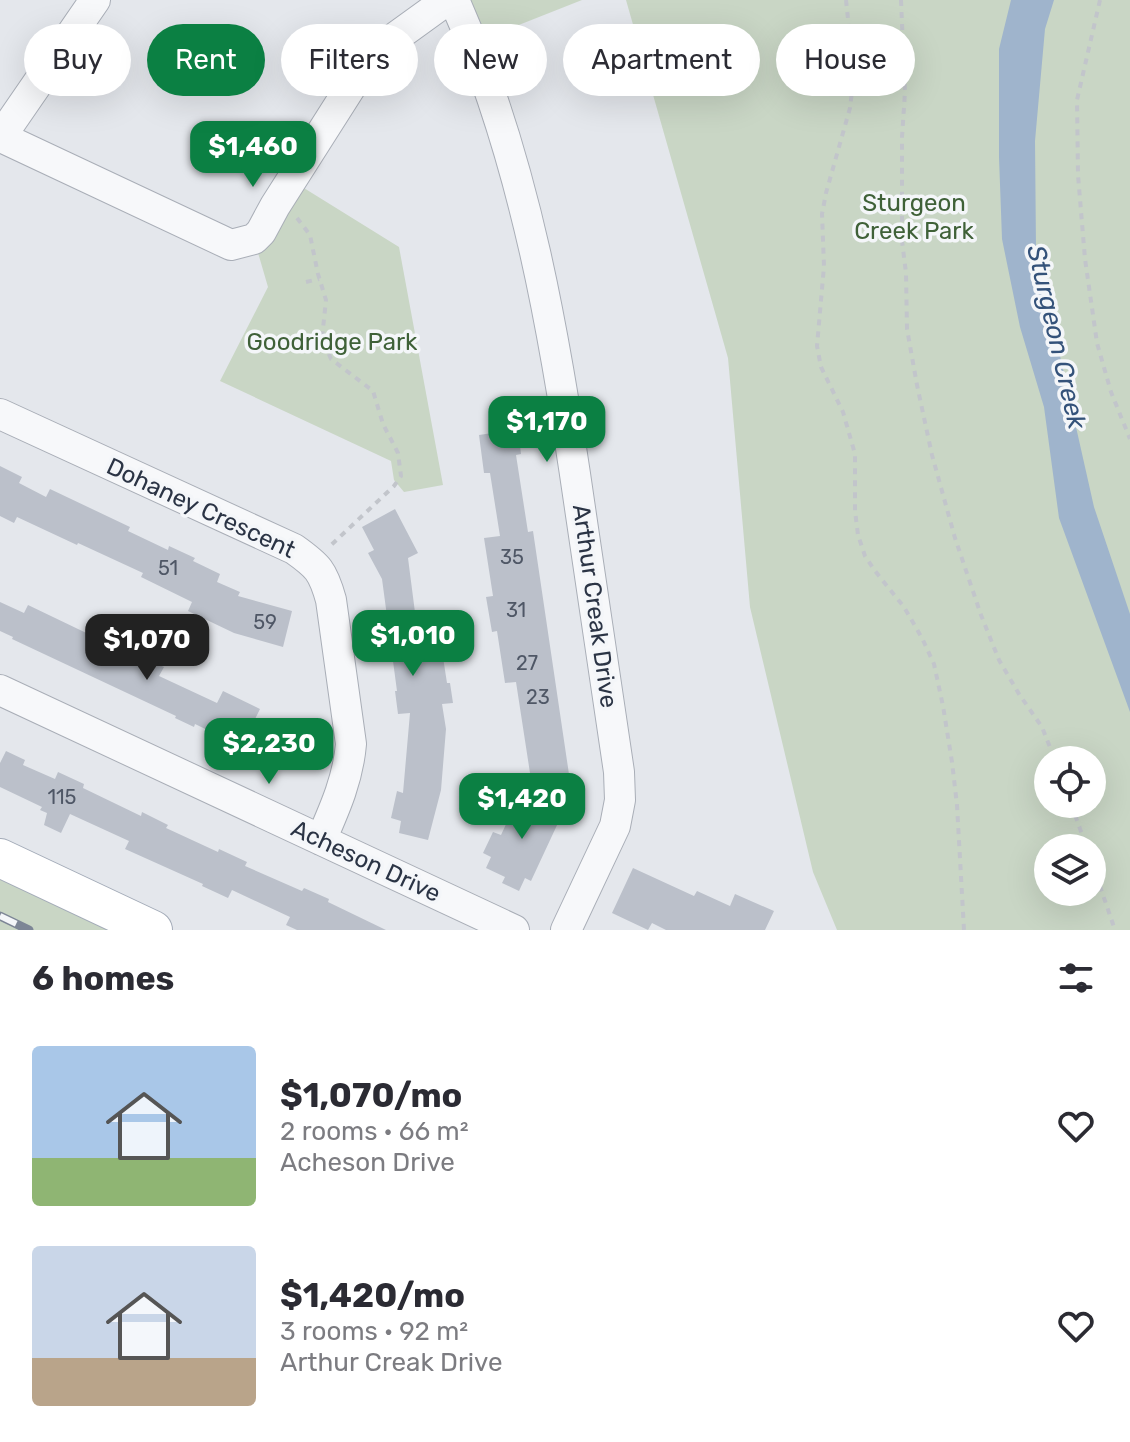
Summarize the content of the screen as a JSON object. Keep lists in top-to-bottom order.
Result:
{
  "streets": {
    "street": ["Dohaney Crescent", "Arthur Creak Drive", "Acheson Drive"]
  },
  "crossings": [
    ["Dohaney Crescent", "Acheson Drive"]
  ],
  "water": ["Sturgeon Creek"],
  "parks": ["Sturgeon Creek Park", "Goodridge Park"],
  "house_numbers": [
    "35",
    "51",
    "31",
    "59",
    "27",
    "23",
    "115"
  ],
  "page": {
    "chip": [
      "Buy",
      "Rent",
      "Filters",
      "New",
      "Apartment",
      "House"
    ],
    "price": [
      "$1,460",
      "$1,170",
      "$1,010",
      "$1,070",
      "$2,230",
      "$1,420"
    ],
    "heading": "6 homes",
    "list": [
      {
        "name": "$1,070/mo",
        "note": "2 rooms · 66 m² · Acheson Drive"
      },
      {
        "name": "$1,420/mo",
        "note": "3 rooms · 92 m² · Arthur Creak Drive"
      }
    ]
  }
}
